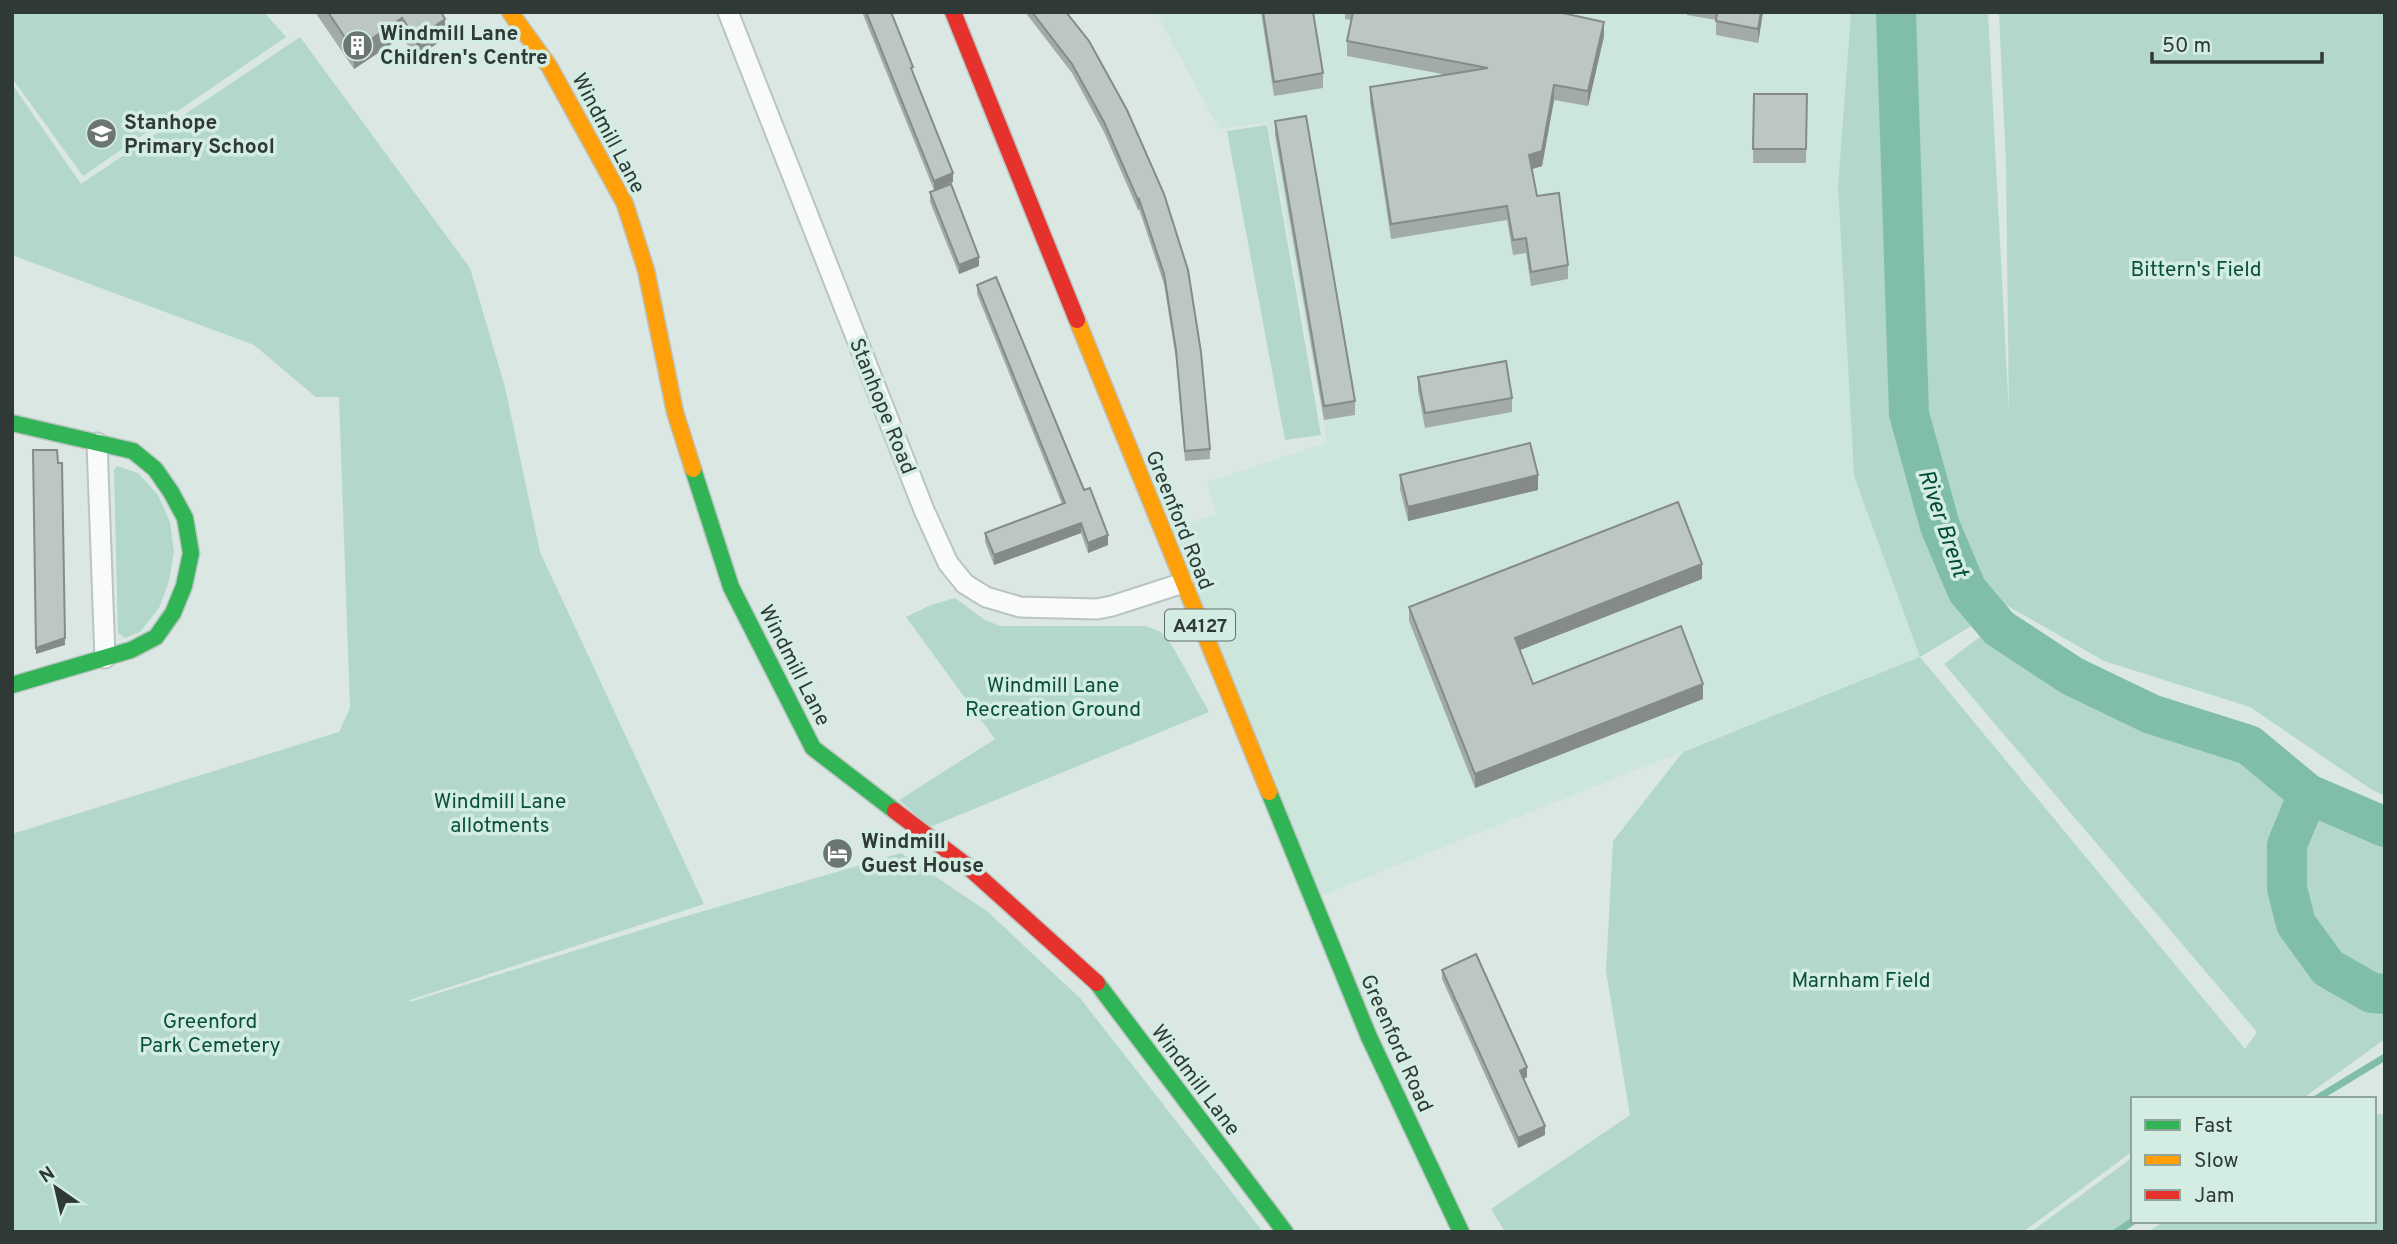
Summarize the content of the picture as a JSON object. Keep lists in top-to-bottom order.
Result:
{
  "streets": {
    "street": [
      "Windmill Lane",
      "Stanhope Road",
      "Greenford Road",
      "A4127"
    ]
  },
  "crossings": [
    ["Stanhope Road", "Greenford Road"]
  ],
  "water": ["River Brent"],
  "parks": [
    "Bittern's Field",
    "Windmill Lane Recreation Ground",
    "Windmill Lane allotments",
    "Marnham Field",
    "Greenford Park Cemetery"
  ],
  "places": {
    "building": ["Windmill Lane Children's Centre"],
    "school or university": ["Stanhope Primary School"],
    "hotel": ["Windmill Guest House"]
  },
  "legend": ["Fast", "Slow", "Jam"],
  "scale_bar": "50 m",
  "north": "top left"
}
